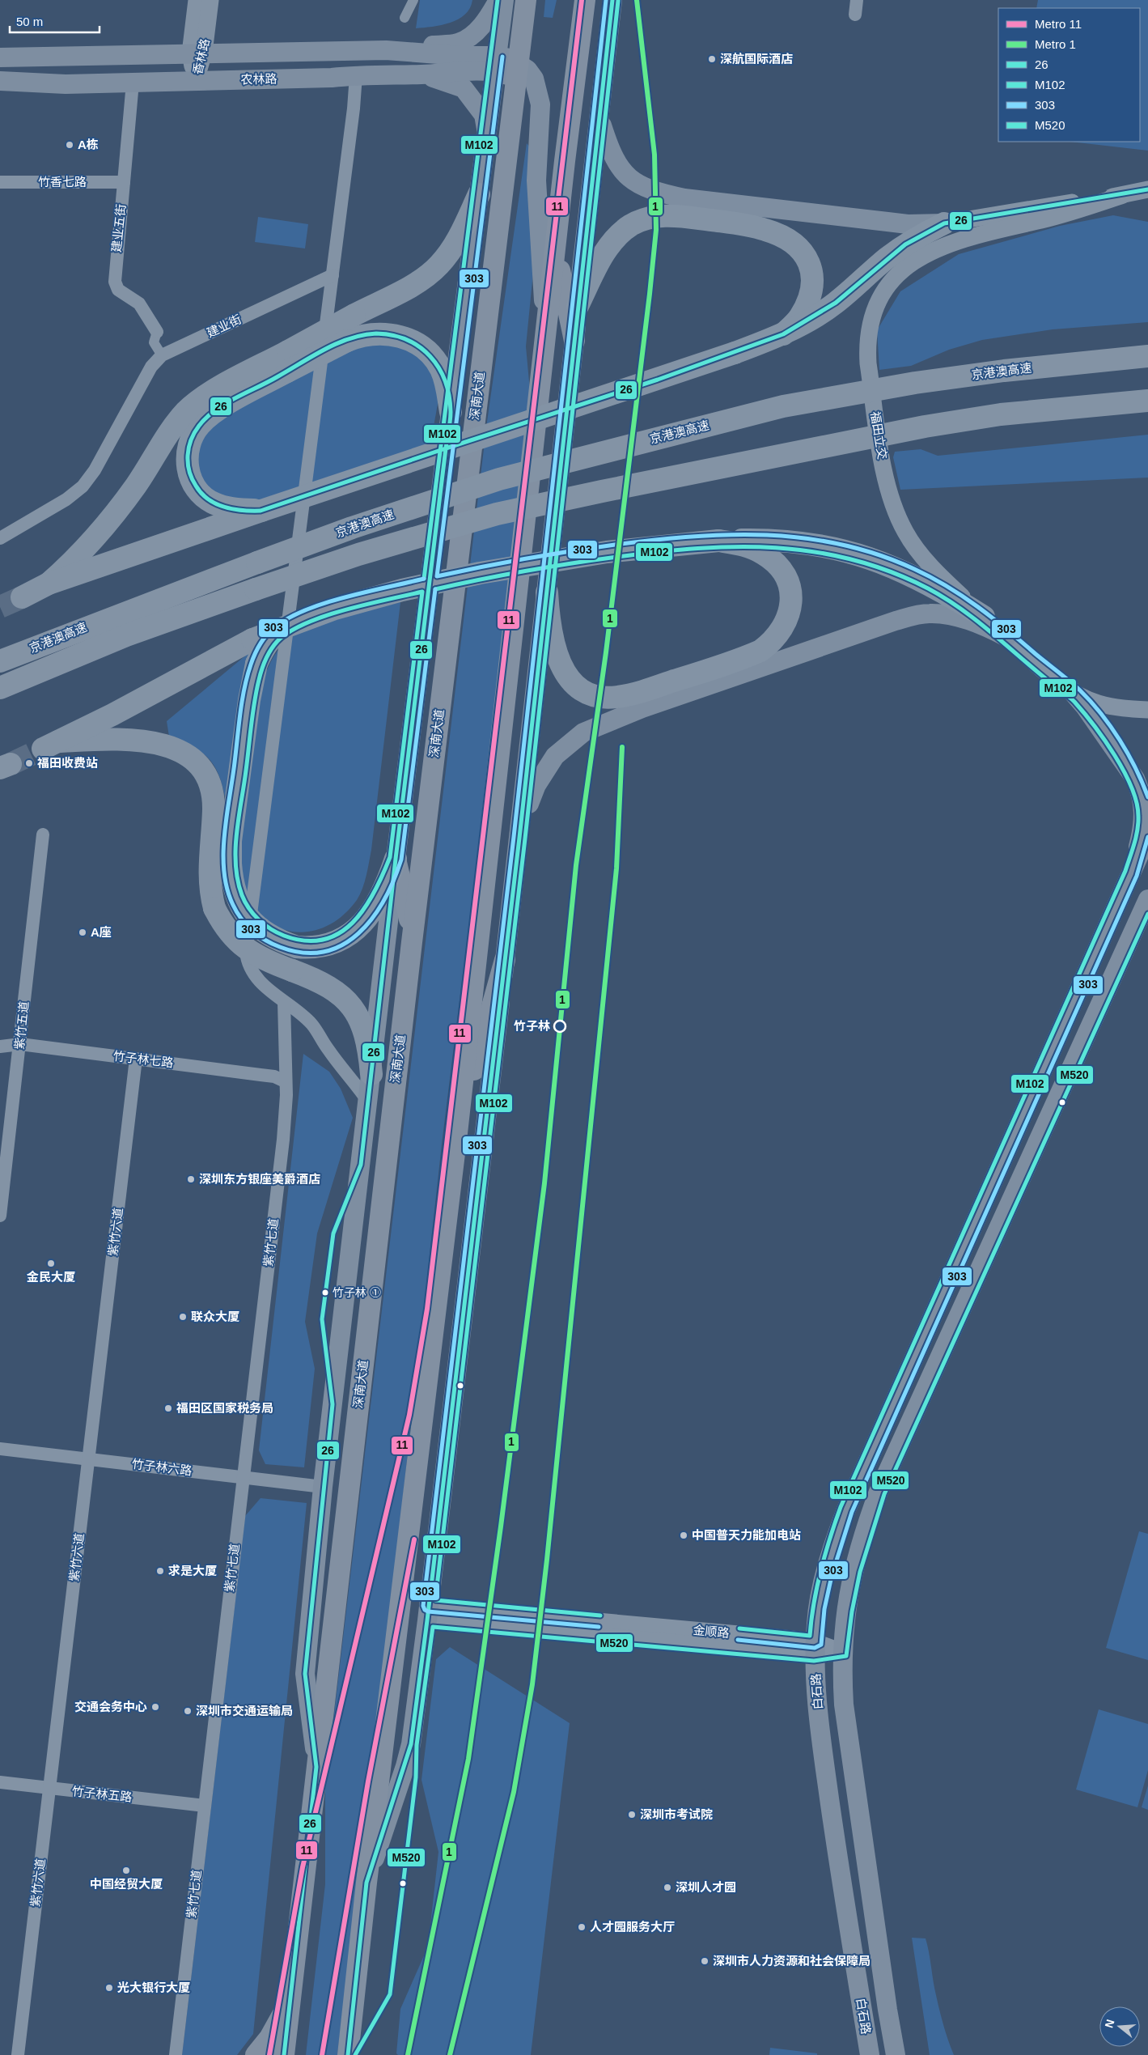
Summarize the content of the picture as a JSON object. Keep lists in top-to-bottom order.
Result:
{
  "streets": {
    "highway": ["京港澳高速"],
    "main road": ["农林路", "深南大道", "白石路"],
    "street": [
      "香林路",
      "竹香七路",
      "建业五街",
      "建业街",
      "福田立交",
      "紫竹五道",
      "竹子林七路",
      "紫竹六道",
      "紫竹七道",
      "竹子林六路",
      "金顺路",
      "竹子林五路"
    ]
  },
  "crossings": [
    ["香林路", "农林路"],
    ["农林路", "建业五街"],
    ["竹香七路", "建业五街"],
    ["建业五街", "建业街"],
    ["紫竹五道", "竹子林七路"],
    ["竹子林七路", "紫竹六道"],
    ["竹子林七路", "紫竹七道"],
    ["紫竹六道", "竹子林六路"],
    ["紫竹六道", "竹子林五路"],
    ["紫竹七道", "竹子林六路"],
    ["紫竹七道", "竹子林五路"],
    ["金顺路", "白石路"]
  ],
  "places": [
    "深航国际酒店",
    "A栋",
    "福田收费站",
    "A座",
    "竹子林",
    "深圳东方银座美爵酒店",
    "金民大厦",
    "竹子林 ①",
    "联众大厦",
    "福田区国家税务局",
    "中国普天力能加电站",
    "求是大厦",
    "交通会务中心",
    "深圳市交通运输局",
    "深圳市考试院",
    "中国经贸大厦",
    "深圳人才园",
    "人才园服务大厅",
    "深圳市人力资源和社会保障局",
    "光大银行大厦"
  ],
  "lines": [
    "metro line 11",
    "metro line 1",
    "transit line 26",
    "transit line M102",
    "transit line 303",
    "transit line M520"
  ],
  "legend": [
    "Metro 11",
    "Metro 1",
    "26",
    "M102",
    "303",
    "M520"
  ],
  "scale_bar": "50 m",
  "north": "left"
}
